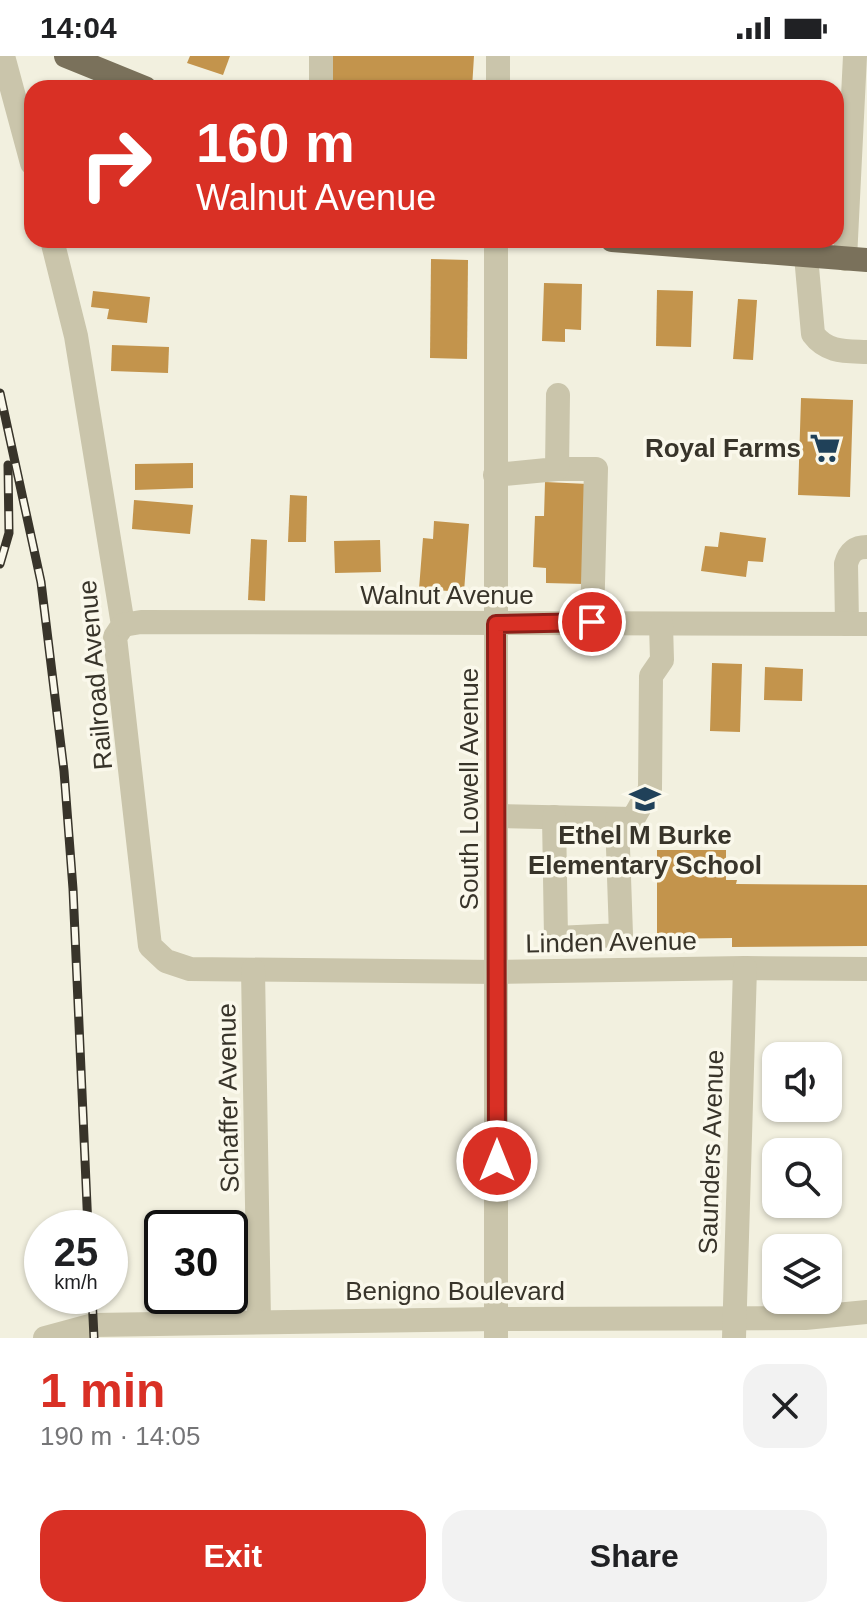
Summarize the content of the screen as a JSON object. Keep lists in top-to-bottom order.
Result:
{
  "streets": {
    "street": [
      "Walnut Avenue",
      "Railroad Avenue",
      "South Lowell Avenue",
      "Linden Avenue",
      "Schaffer Avenue",
      "Saunders Avenue",
      "Benigno Boulevard"
    ]
  },
  "crossings": [
    ["Walnut Avenue", "Railroad Avenue"],
    ["Walnut Avenue", "South Lowell Avenue"],
    ["Railroad Avenue", "Linden Avenue"],
    ["South Lowell Avenue", "Linden Avenue"],
    ["South Lowell Avenue", "Benigno Boulevard"],
    ["Linden Avenue", "Schaffer Avenue"],
    ["Linden Avenue", "Saunders Avenue"],
    ["Schaffer Avenue", "Benigno Boulevard"],
    ["Saunders Avenue", "Benigno Boulevard"]
  ],
  "places": {
    "supermarket": ["Royal Farms"],
    "school or university": ["Ethel M Burke Elementary School"]
  },
  "page": {
    "status": "14:04",
    "turn": ["160 m", "Walnut Avenue"],
    "speed": "25 km/h",
    "limit": "30",
    "heading": ["1 min", "190 m · 14:05"],
    "buttons": ["Exit", "Share"]
  }
}
